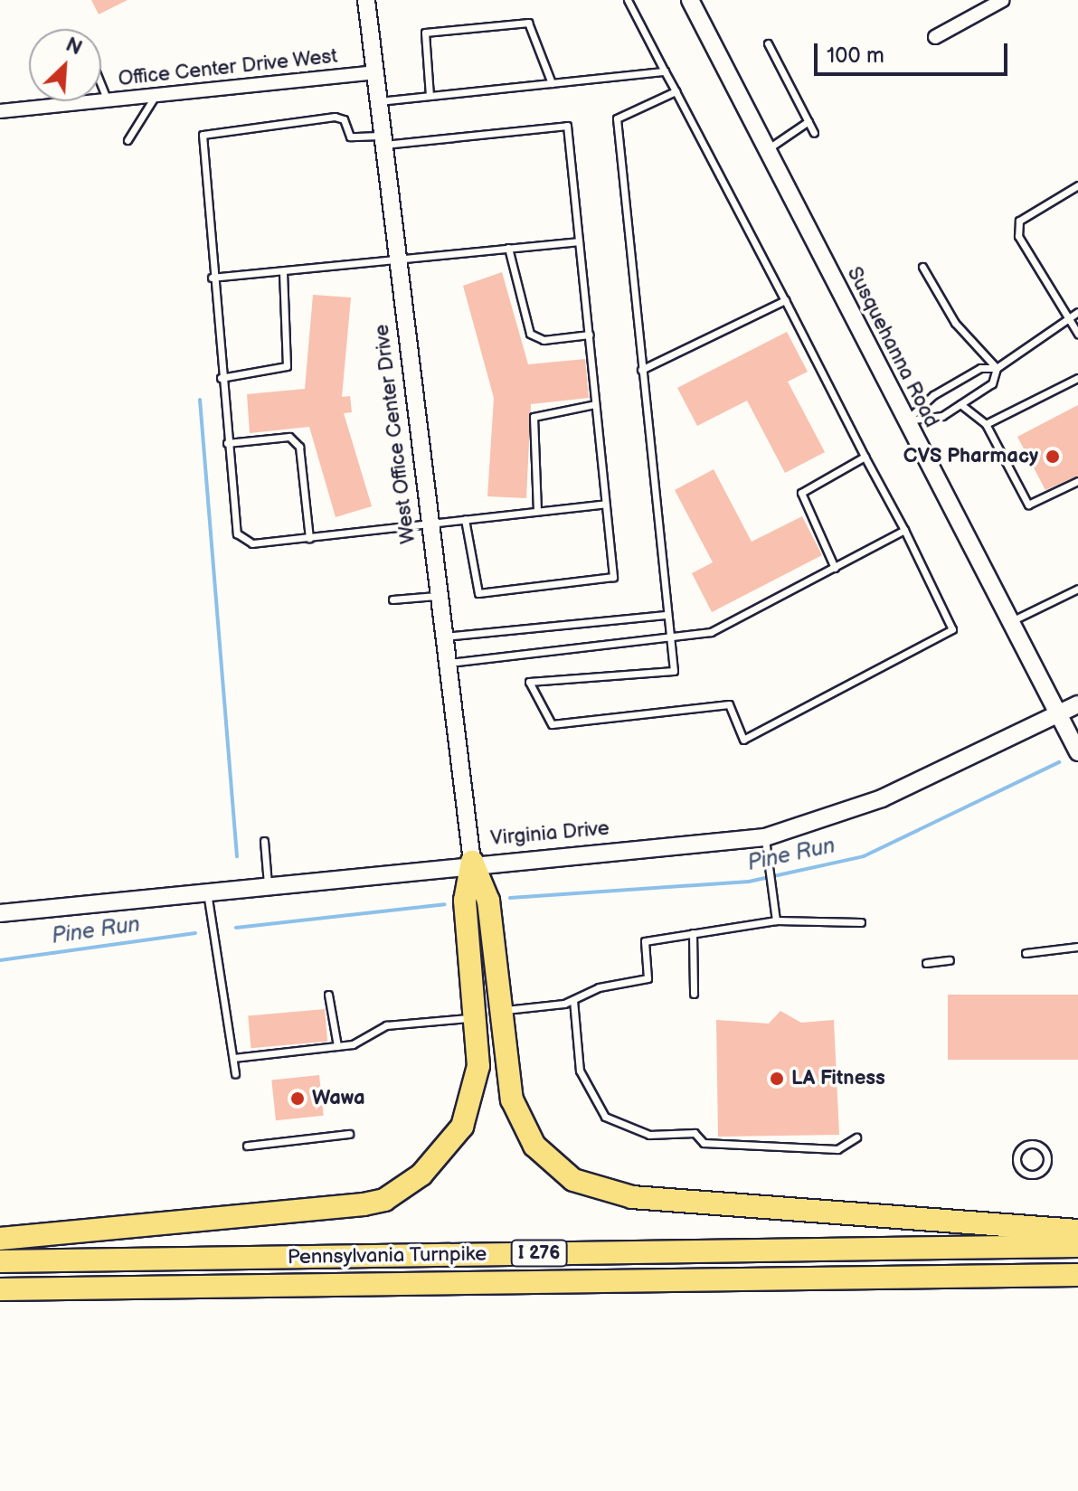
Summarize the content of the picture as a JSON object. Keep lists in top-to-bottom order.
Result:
{
  "streets": {
    "highway": ["I 276", "Pennsylvania Turnpike"],
    "main road": ["Susquehanna Road", "West Office Center Drive", "Virginia Drive"],
    "street": ["Office Center Drive West"]
  },
  "crossings": [
    ["Office Center Drive West", "West Office Center Drive"],
    ["Susquehanna Road", "Virginia Drive"],
    ["West Office Center Drive", "Virginia Drive"]
  ],
  "water": ["Pine Run"],
  "places": ["CVS Pharmacy", "LA Fitness", "Wawa"],
  "scale_bar": "100 m",
  "north": "top right"
}
